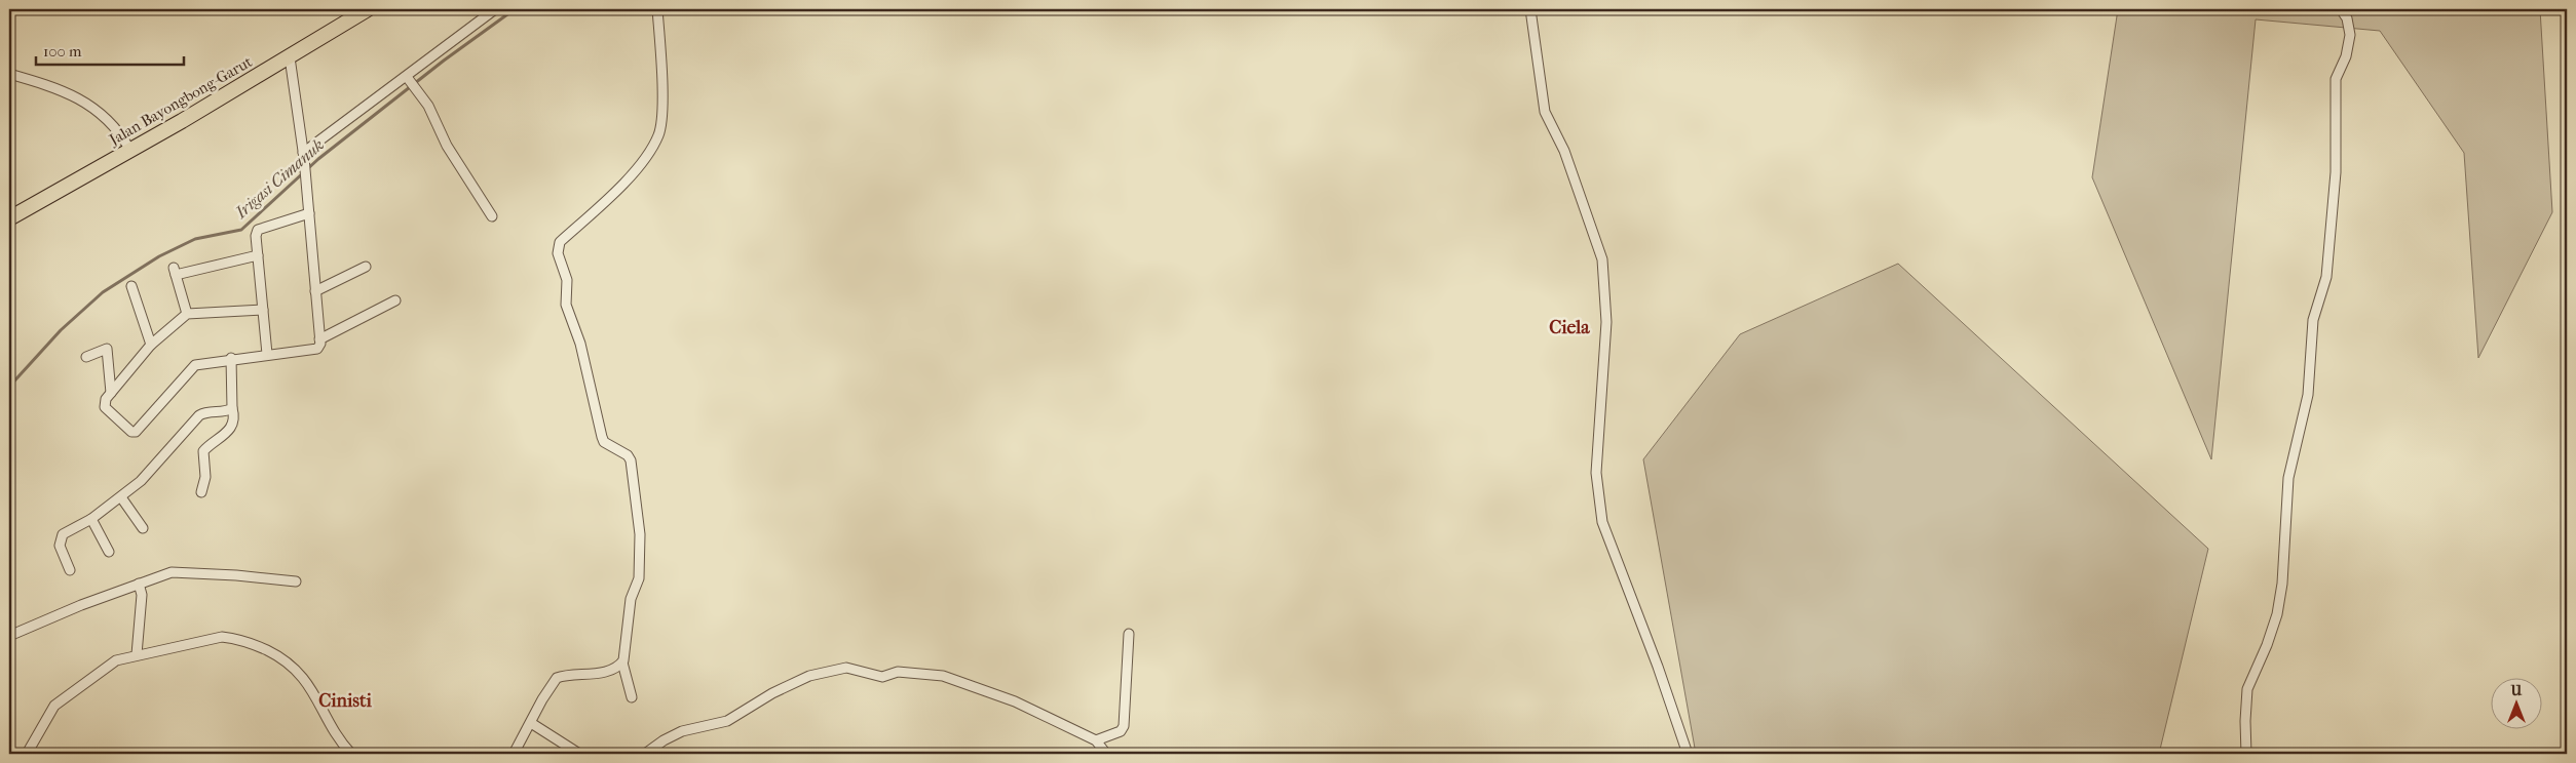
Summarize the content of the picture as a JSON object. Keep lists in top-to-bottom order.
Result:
{
  "streets": {
    "main road": ["Jalan Bayongbong-Garut"]
  },
  "districts": ["Ciela", "Cinisti"],
  "water": ["Irigasi Cimanuk"],
  "scale_bar": "100 m",
  "north": "top"
}
